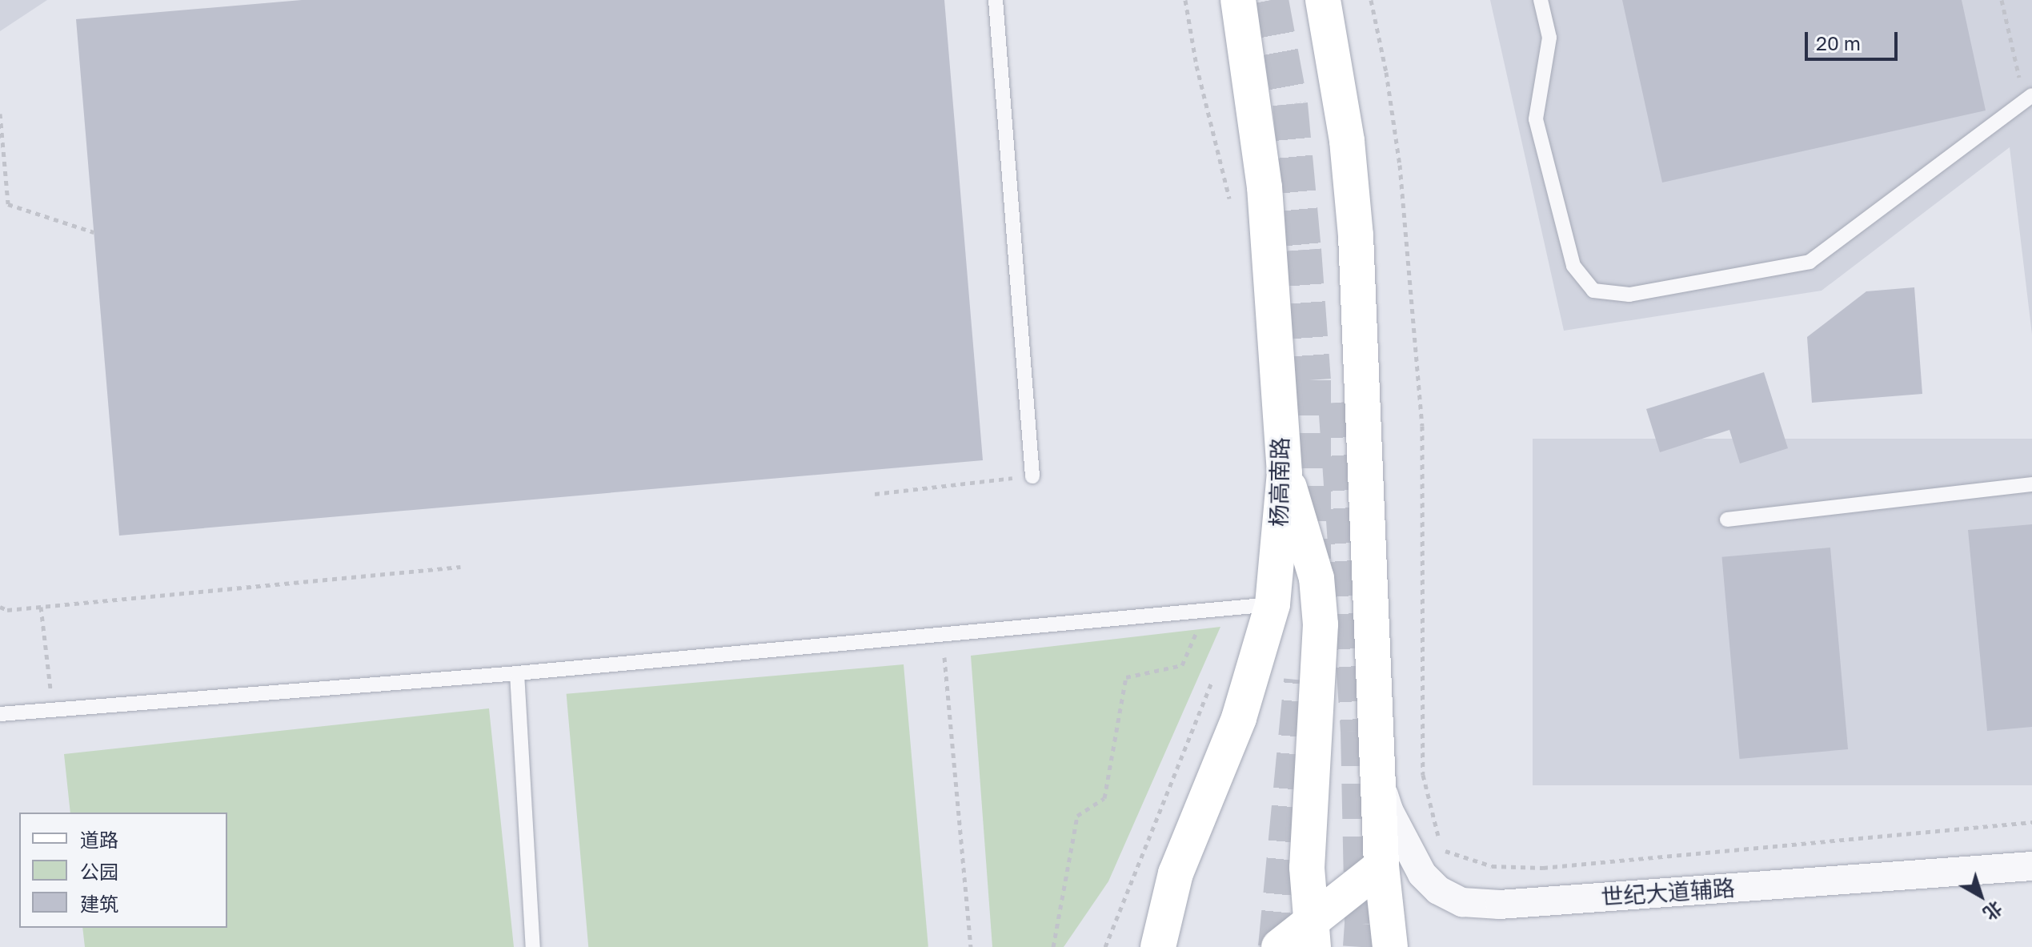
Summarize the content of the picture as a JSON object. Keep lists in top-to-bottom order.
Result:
{
  "streets": {
    "main road": ["杨高南路"],
    "street": ["世纪大道辅路"]
  },
  "legend": ["道路", "公园", "建筑"],
  "scale_bar": "20 m",
  "north": "bottom right"
}
